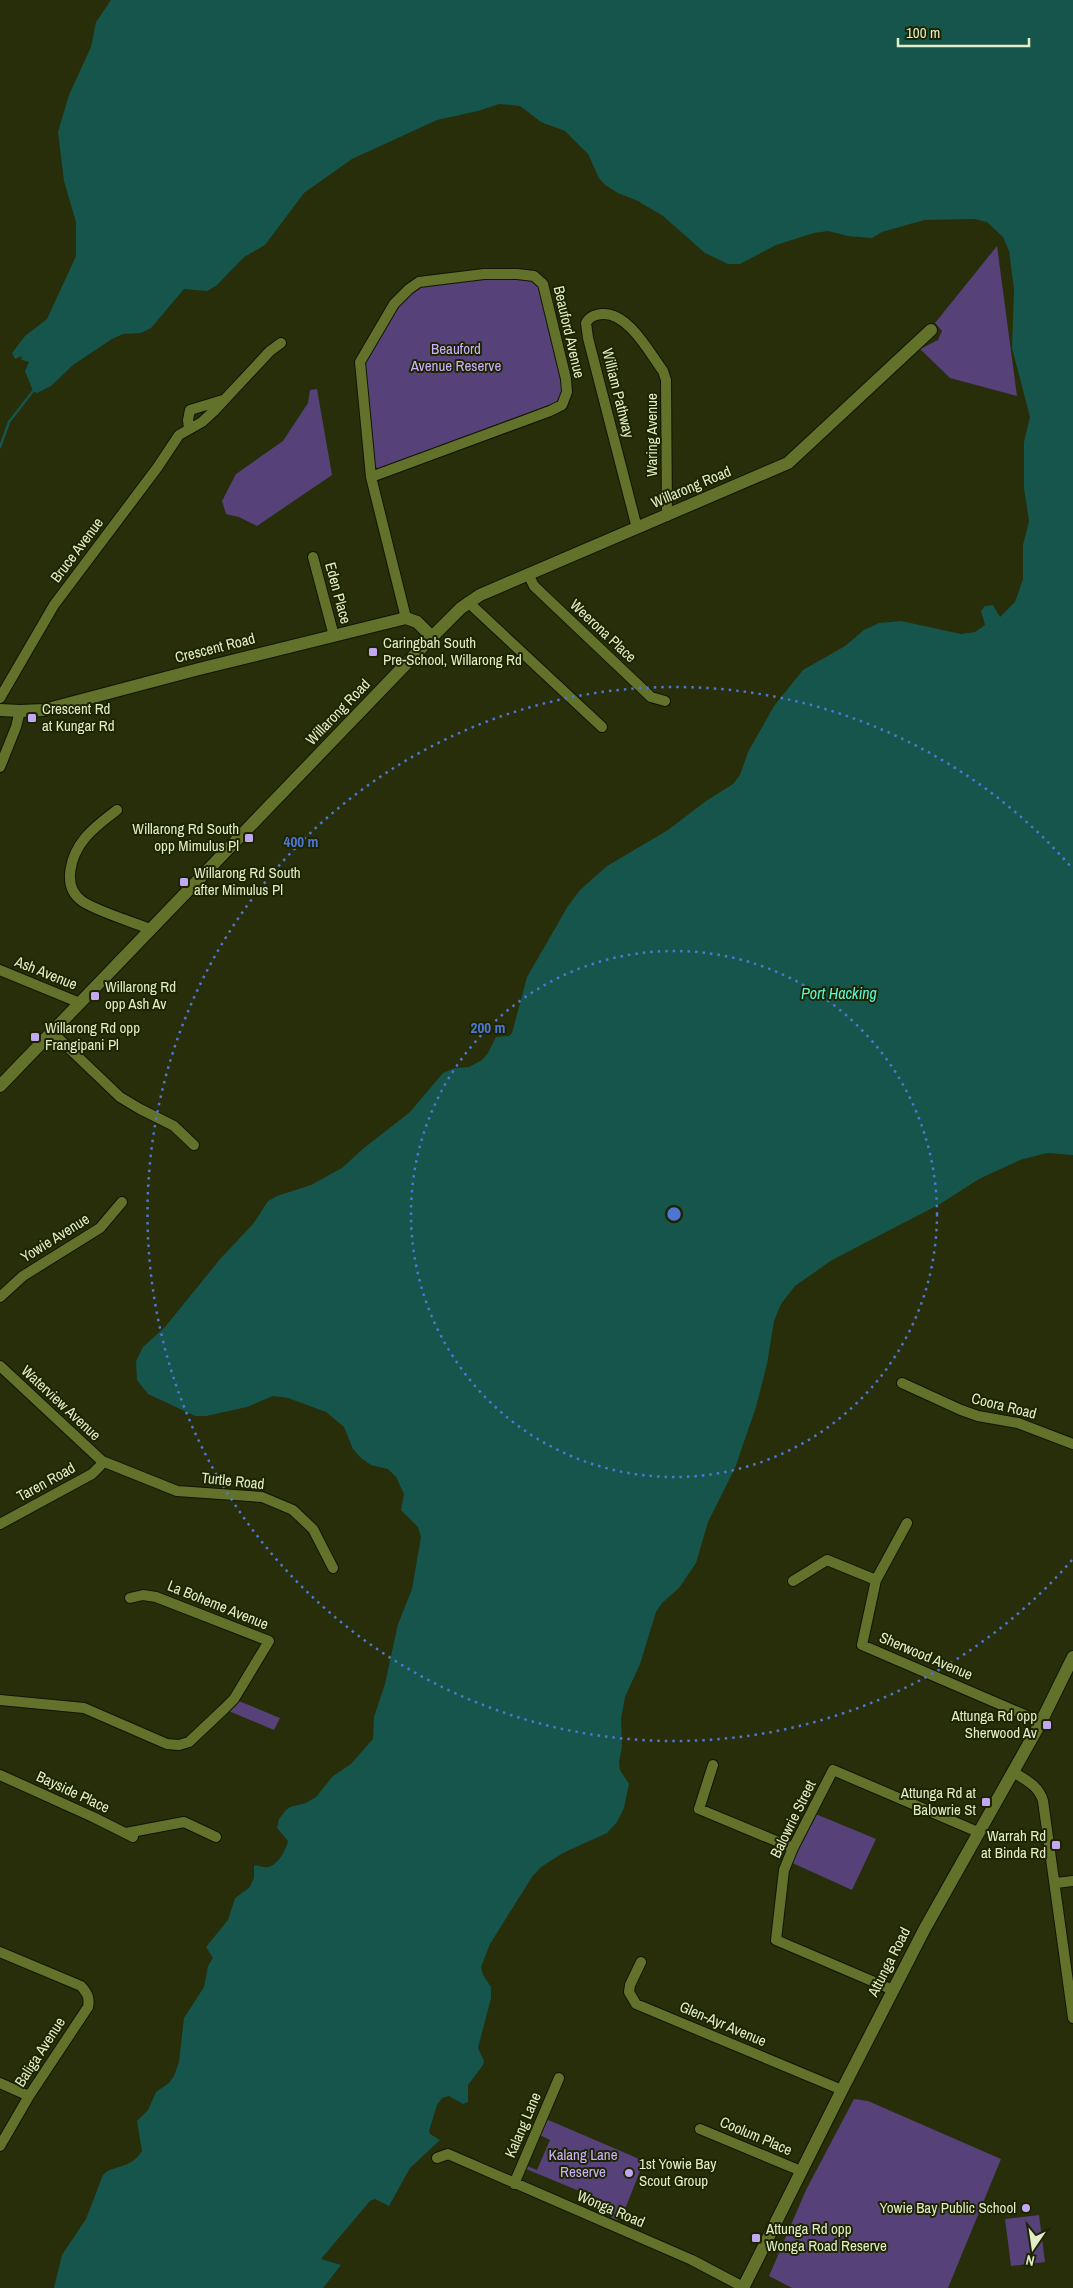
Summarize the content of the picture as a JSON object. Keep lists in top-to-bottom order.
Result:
{
  "streets": {
    "street": [
      "Beauford Avenue",
      "William Pathway",
      "Waring Avenue",
      "Willarong Road",
      "Bruce Avenue",
      "Eden Place",
      "Weerona Place",
      "Crescent Road",
      "Ash Avenue",
      "Yowie Avenue",
      "Waterview Avenue",
      "Coora Road",
      "Turtle Road",
      "Taren Road",
      "La Boheme Avenue",
      "Sherwood Avenue",
      "Bayside Place",
      "Balowrie Street",
      "Attunga Road",
      "Glen-Ayr Avenue",
      "Baliga Avenue",
      "Kalang Lane",
      "Coolum Place",
      "Wonga Road"
    ]
  },
  "crossings": [
    ["Beauford Avenue", "Crescent Road"],
    ["William Pathway", "Waring Avenue"],
    ["William Pathway", "Willarong Road"],
    ["Waring Avenue", "Willarong Road"],
    ["Willarong Road", "Weerona Place"],
    ["Willarong Road", "Ash Avenue"],
    ["Eden Place", "Crescent Road"],
    ["Waterview Avenue", "Turtle Road"],
    ["Waterview Avenue", "Taren Road"],
    ["Turtle Road", "Taren Road"],
    ["Sherwood Avenue", "Attunga Road"],
    ["Balowrie Street", "Attunga Road"],
    ["Attunga Road", "Glen-Ayr Avenue"],
    ["Attunga Road", "Coolum Place"],
    ["Attunga Road", "Wonga Road"],
    ["Kalang Lane", "Wonga Road"]
  ],
  "water": ["Port Hacking"],
  "parks": ["Beauford Avenue Reserve", "Kalang Lane Reserve"],
  "places": {
    "transit": [
      "Caringbah South Pre-School, Willarong Rd",
      "Crescent Rd at Kungar Rd",
      "Willarong Rd South opp Mimulus Pl",
      "Willarong Rd South after Mimulus Pl",
      "Willarong Rd opp Ash Av",
      "Willarong Rd opp Frangipani Pl",
      "Attunga Rd opp Sherwood Av",
      "Attunga Rd at Balowrie St",
      "Warrah Rd at Binda Rd",
      "Attunga Rd opp Wonga Road Reserve"
    ],
    "other": ["1st Yowie Bay Scout Group", "Yowie Bay Public School"]
  },
  "scale_bar": "100 m",
  "north": "bottom",
  "rings": ["400 m", "200 m"]
}
